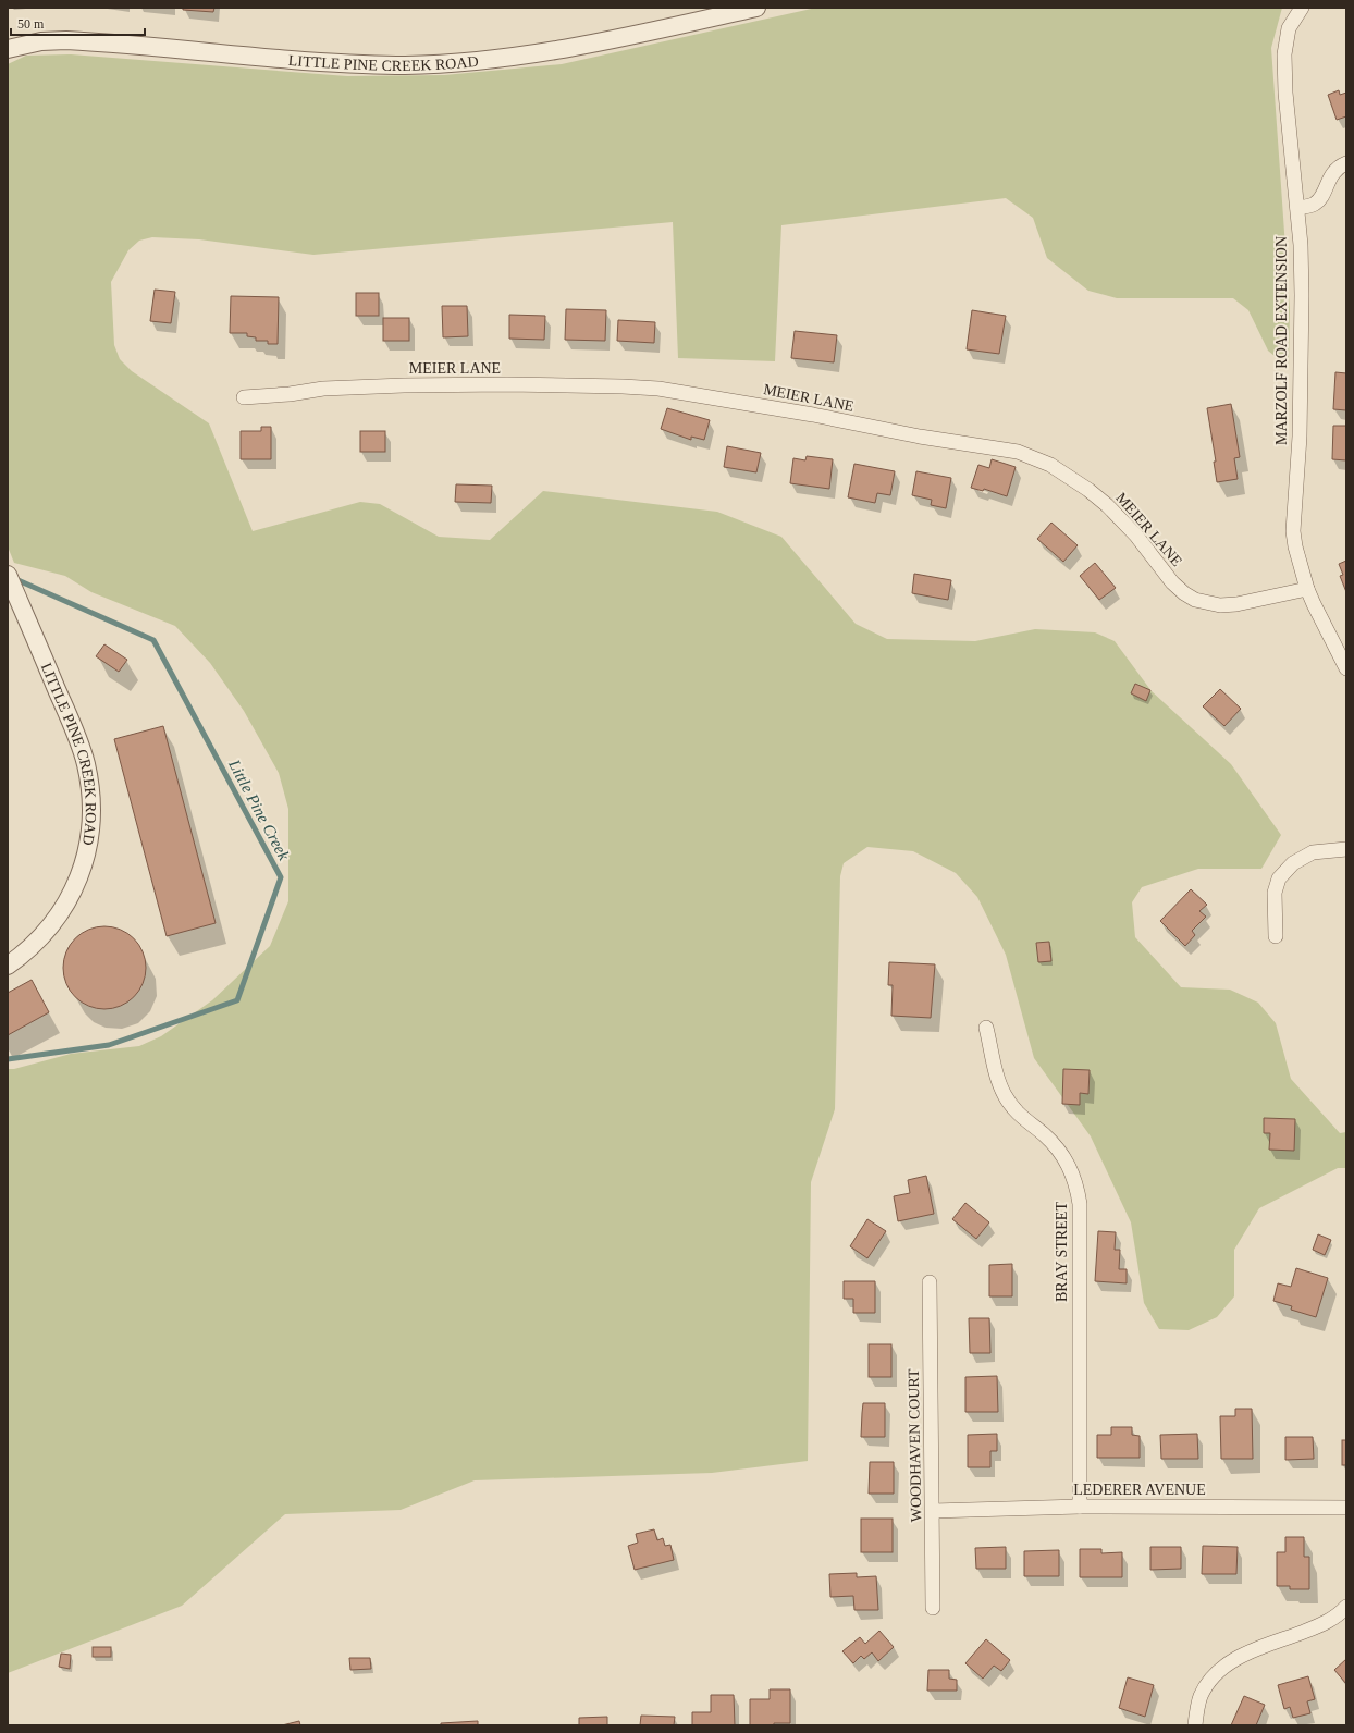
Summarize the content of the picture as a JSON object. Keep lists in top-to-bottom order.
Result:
{
  "streets": {
    "street": [
      "LITTLE PINE CREEK ROAD",
      "MARZOLF ROAD EXTENSION",
      "MEIER LANE",
      "BRAY STREET",
      "WOODHAVEN COURT",
      "LEDERER AVENUE"
    ]
  },
  "crossings": [
    ["MARZOLF ROAD EXTENSION", "MEIER LANE"],
    ["BRAY STREET", "LEDERER AVENUE"],
    ["WOODHAVEN COURT", "LEDERER AVENUE"]
  ],
  "water": ["Little Pine Creek"],
  "scale_bar": "50 m"
}
